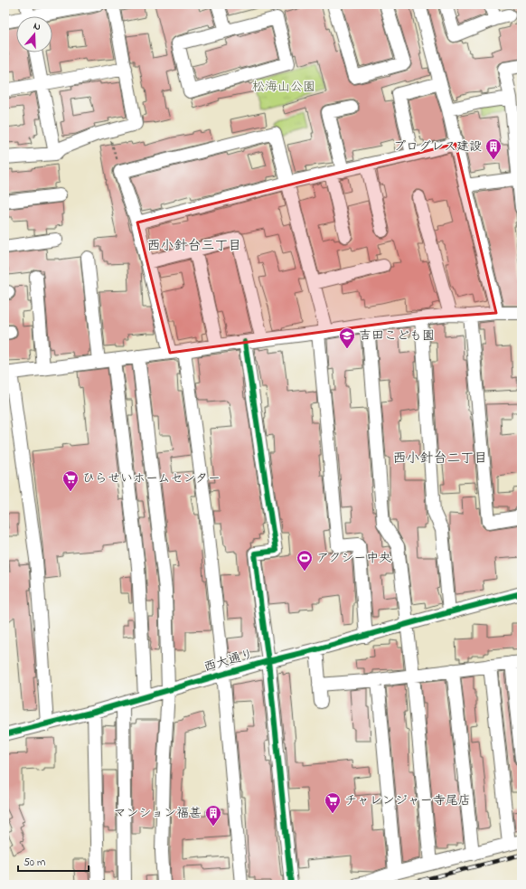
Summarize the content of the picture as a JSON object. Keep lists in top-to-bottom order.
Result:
{
  "streets": {
    "street": ["西大通り"]
  },
  "districts": ["西小針台三丁目", "西小針台二丁目"],
  "parks": ["松海山公園"],
  "places": {
    "building": ["プログレス建設", "マンション福甚"],
    "school or university": ["吉田こども園"],
    "supermarket": ["ひらせいホームセンター", "チャレンジャー寺尾店"],
    "sports": ["アクシー中央"]
  },
  "scale_bar": "50 m",
  "north": "top"
}
